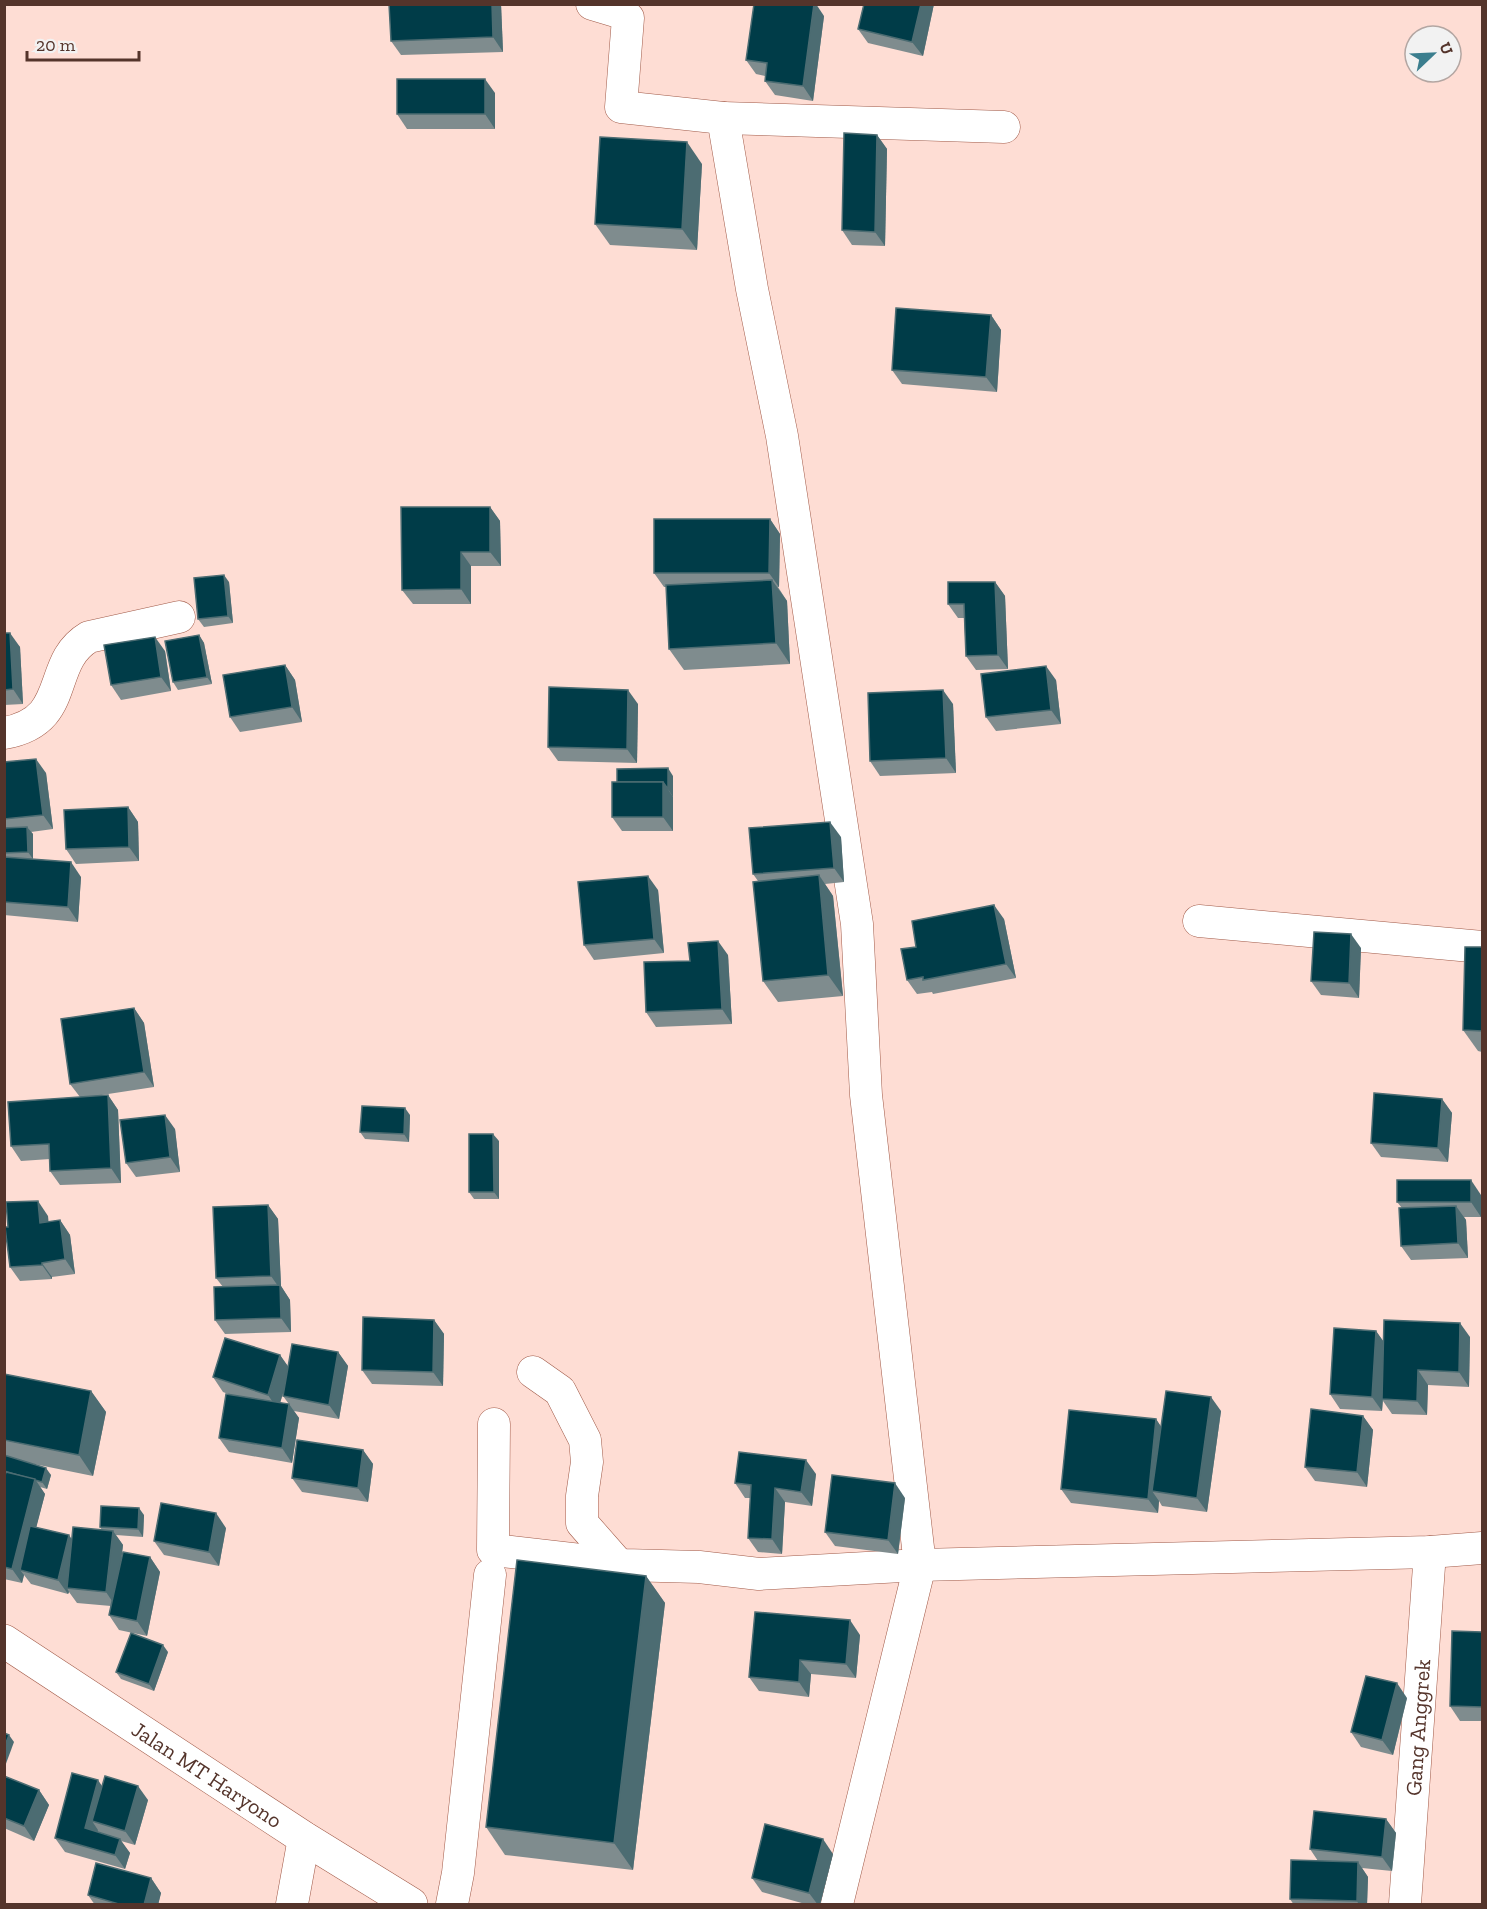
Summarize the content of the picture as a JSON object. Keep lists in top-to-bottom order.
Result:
{
  "streets": {
    "main road": ["Jalan MT Haryono"],
    "street": ["Gang Anggrek"]
  },
  "scale_bar": "20 m",
  "north": "top right"
}
